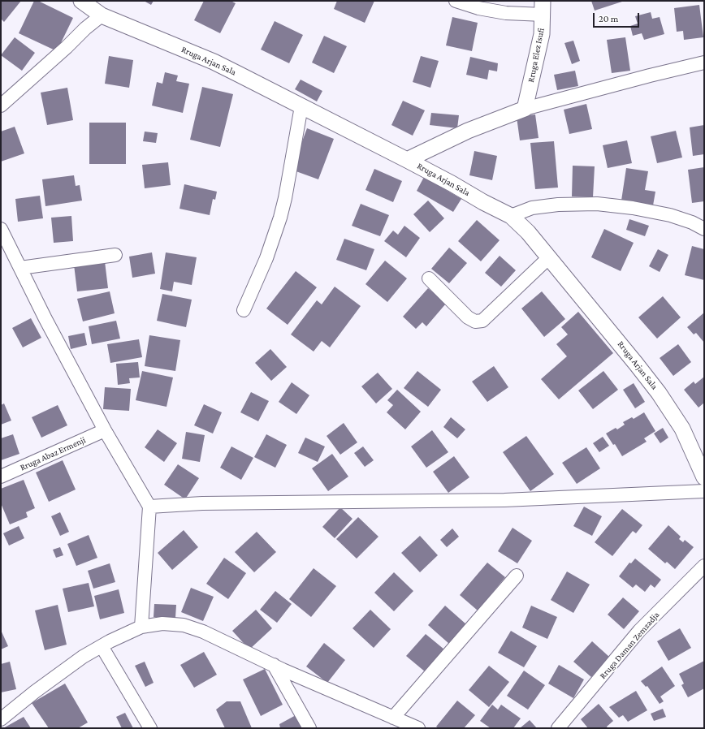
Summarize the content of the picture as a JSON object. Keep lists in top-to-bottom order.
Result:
{
  "streets": {
    "street": [
      "Rruga Elez Isufi",
      "Rruga Arjan Sala",
      "Rruga Abaz Ermenji",
      "Rruga Daman Zemzadja"
    ]
  },
  "scale_bar": "20 m"
}
